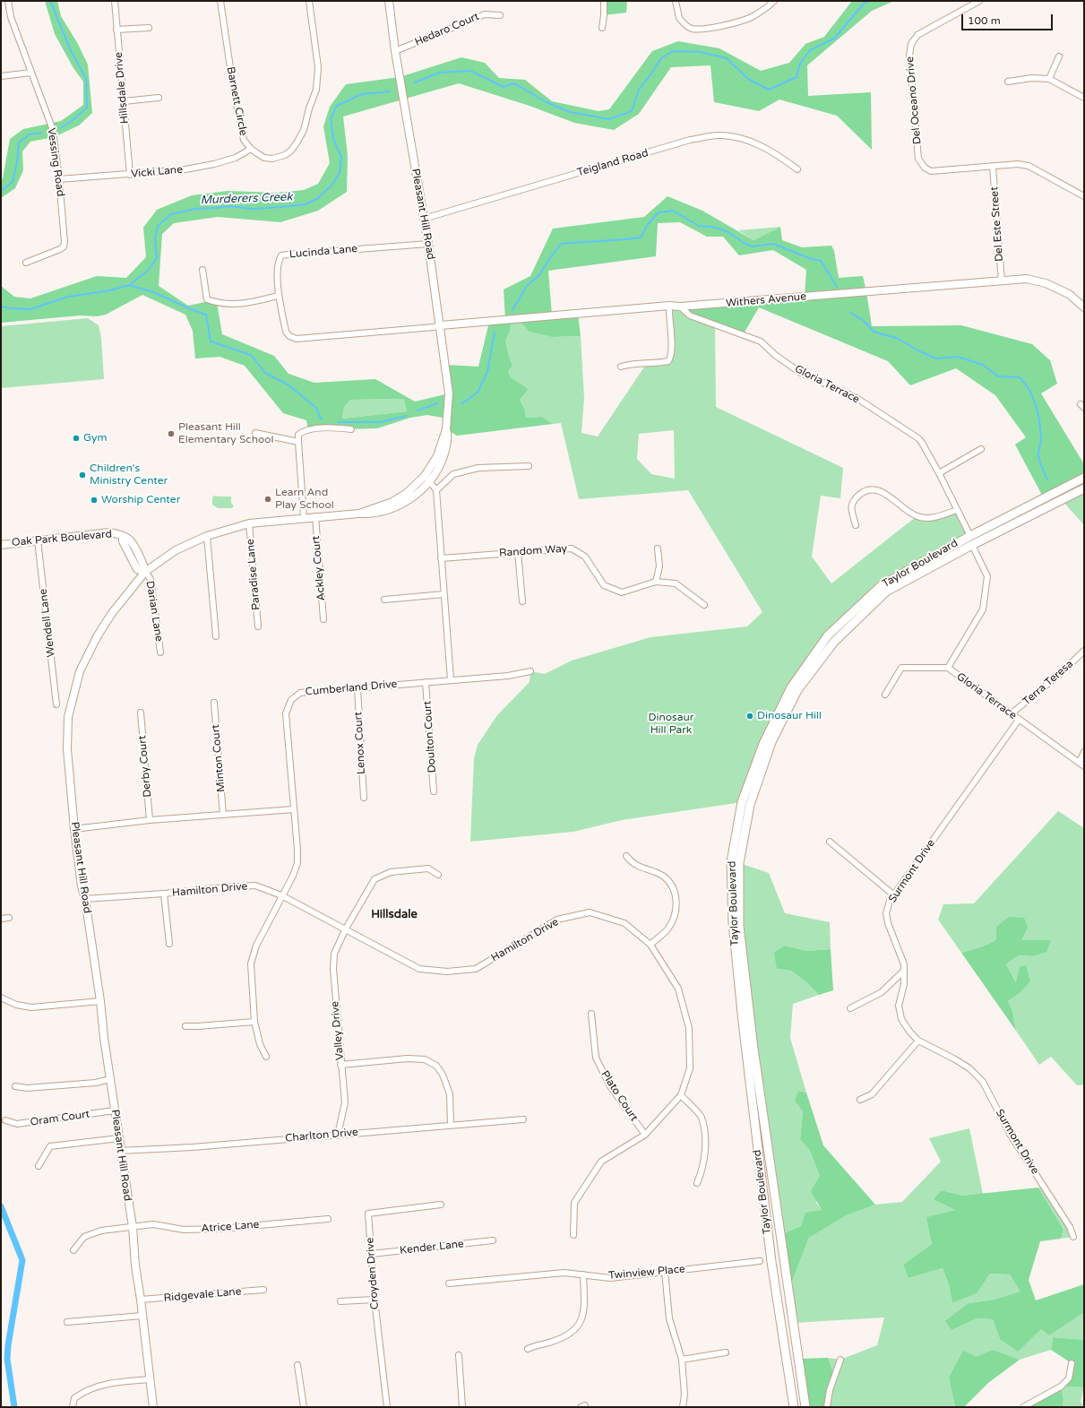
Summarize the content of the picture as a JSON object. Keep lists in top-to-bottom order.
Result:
{
  "streets": {
    "main road": ["Taylor Boulevard"],
    "street": [
      "Hedaro Court",
      "Hillsdale Drive",
      "Del Oceano Drive",
      "Barnett Circle",
      "Vessing Road",
      "Teigland Road",
      "Vicki Lane",
      "Pleasant Hill Road",
      "Del Este Street",
      "Lucinda Lane",
      "Withers Avenue",
      "Gloria Terrace",
      "Oak Park Boulevard",
      "Random Way",
      "Ackley Court",
      "Paradise Lane",
      "Darian Lane",
      "Wendell Lane",
      "Terra Teresa",
      "Cumberland Drive",
      "Doulton Court",
      "Lenox Court",
      "Minton Court",
      "Derby Court",
      "Surmont Drive",
      "Hamilton Drive",
      "Valley Drive",
      "Plato Court",
      "Oram Court",
      "Charlton Drive",
      "Atrice Lane",
      "Kender Lane",
      "Twinview Place",
      "Croyden Drive",
      "Ridgevale Lane"
    ]
  },
  "crossings": [
    ["Hedaro Court", "Pleasant Hill Road"],
    ["Hillsdale Drive", "Vicki Lane"],
    ["Del Oceano Drive", "Del Este Street"],
    ["Barnett Circle", "Vicki Lane"],
    ["Vessing Road", "Vicki Lane"],
    ["Teigland Road", "Pleasant Hill Road"],
    ["Pleasant Hill Road", "Lucinda Lane"],
    ["Pleasant Hill Road", "Withers Avenue"],
    ["Pleasant Hill Road", "Oak Park Boulevard"],
    ["Pleasant Hill Road", "Ackley Court"],
    ["Pleasant Hill Road", "Paradise Lane"],
    ["Pleasant Hill Road", "Darian Lane"],
    ["Pleasant Hill Road", "Hamilton Drive"],
    ["Pleasant Hill Road", "Oram Court"],
    ["Pleasant Hill Road", "Charlton Drive"],
    ["Pleasant Hill Road", "Atrice Lane"],
    ["Pleasant Hill Road", "Ridgevale Lane"],
    ["Del Este Street", "Withers Avenue"],
    ["Lucinda Lane", "Withers Avenue"],
    ["Withers Avenue", "Gloria Terrace"],
    ["Gloria Terrace", "Taylor Boulevard"],
    ["Gloria Terrace", "Terra Teresa"],
    ["Gloria Terrace", "Surmont Drive"],
    ["Oak Park Boulevard", "Darian Lane"],
    ["Oak Park Boulevard", "Wendell Lane"],
    ["Cumberland Drive", "Doulton Court"],
    ["Cumberland Drive", "Lenox Court"],
    ["Cumberland Drive", "Hamilton Drive"],
    ["Hamilton Drive", "Valley Drive"],
    ["Hamilton Drive", "Plato Court"],
    ["Valley Drive", "Charlton Drive"],
    ["Kender Lane", "Croyden Drive"]
  ],
  "districts": ["Hillsdale"],
  "water": ["Murderers Creek"],
  "parks": ["Dinosaur Hill Park"],
  "places": [
    "Pleasant Hill Elementary School",
    "Gym",
    "Children's Ministry Center",
    "Learn And Play School",
    "Worship Center",
    "Dinosaur Hill"
  ],
  "scale_bar": "100 m"
}
